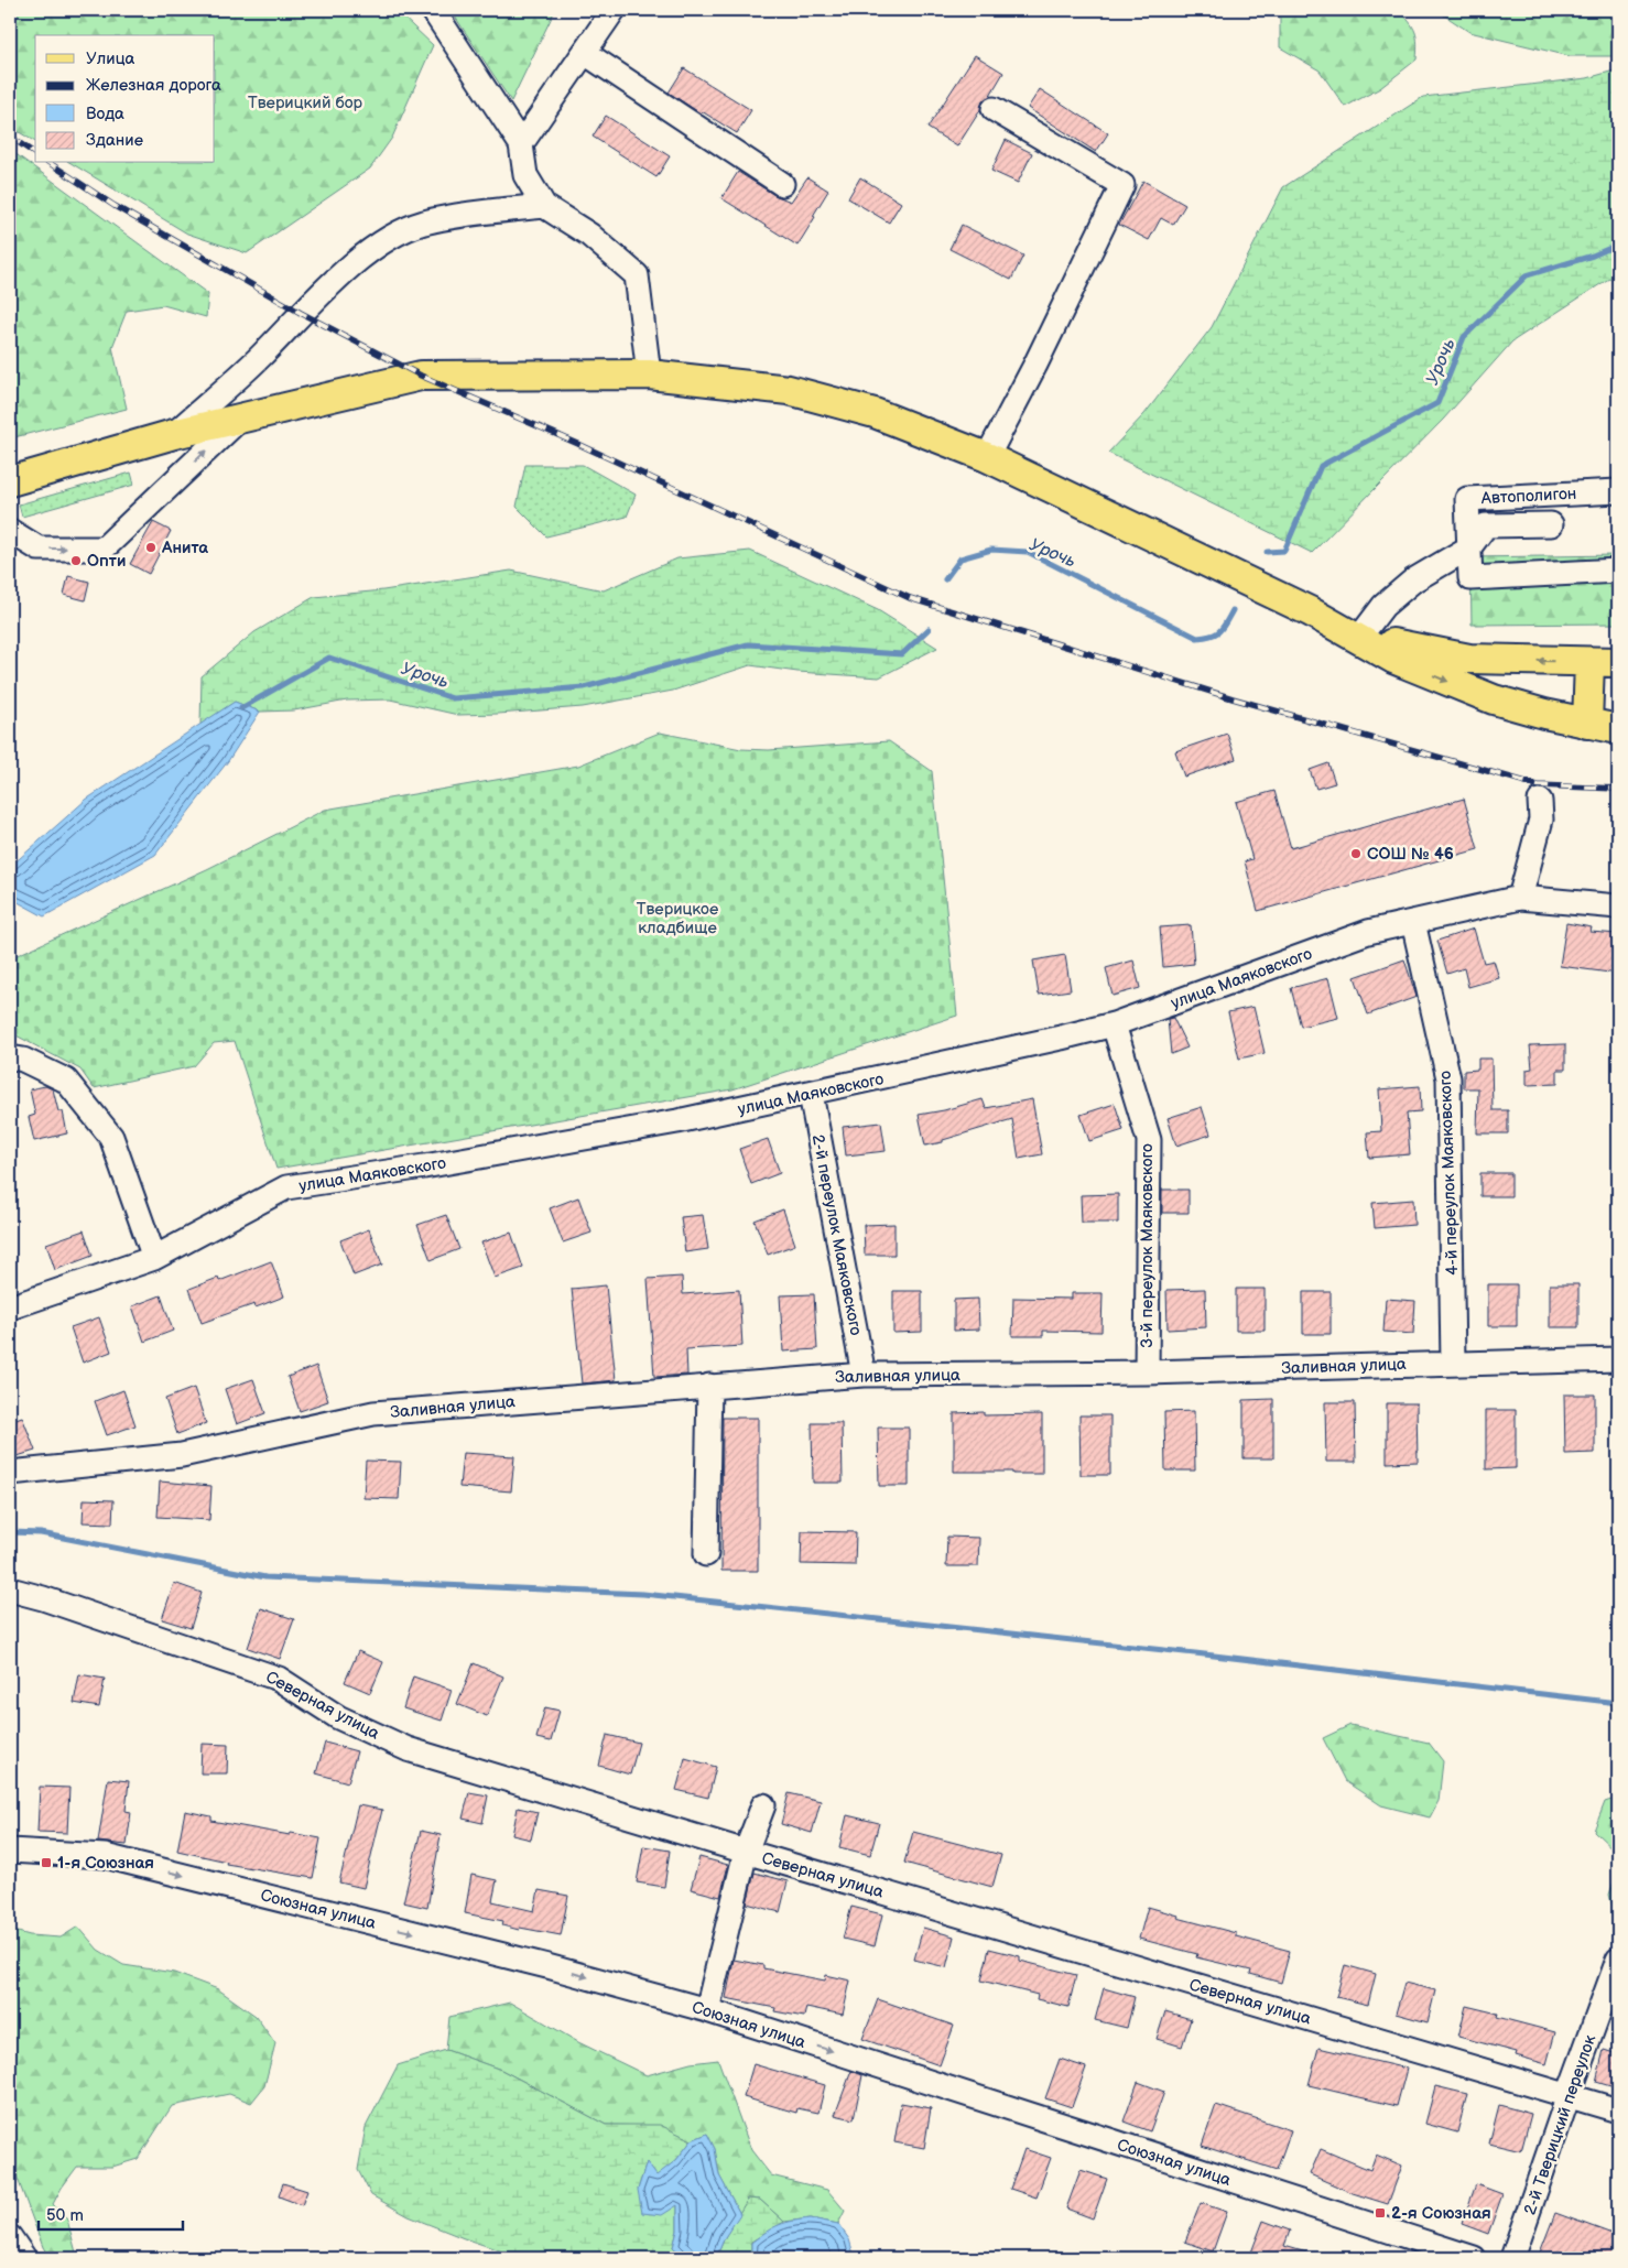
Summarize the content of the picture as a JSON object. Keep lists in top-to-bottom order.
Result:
{
  "streets": {
    "street": [
      "Автополигон",
      "улица Маяковского",
      "4-й переулок Маяковского",
      "2-й переулок Маяковского",
      "3-й переулок Маяковского",
      "Заливная улица",
      "Северная улица",
      "Союзная улица",
      "2-й Тверицкий переулок"
    ]
  },
  "crossings": [
    ["улица Маяковского", "4-й переулок Маяковского"],
    ["улица Маяковского", "2-й переулок Маяковского"],
    ["улица Маяковского", "3-й переулок Маяковского"],
    ["4-й переулок Маяковского", "Заливная улица"],
    ["2-й переулок Маяковского", "Заливная улица"],
    ["3-й переулок Маяковского", "Заливная улица"],
    ["Северная улица", "2-й Тверицкий переулок"]
  ],
  "one_way": ["Союзная улица"],
  "water": ["Урочь"],
  "parks": ["Тверицкий бор", "Тверицкое кладбище"],
  "places": {
    "other": ["Анита", "Опти", "СОШ № 46"],
    "transit": ["1-я Союзная", "2-я Союзная"]
  },
  "legend": [
    "Улица",
    "Железная дорога",
    "Вода",
    "Здание"
  ],
  "scale_bar": "50 m"
}
